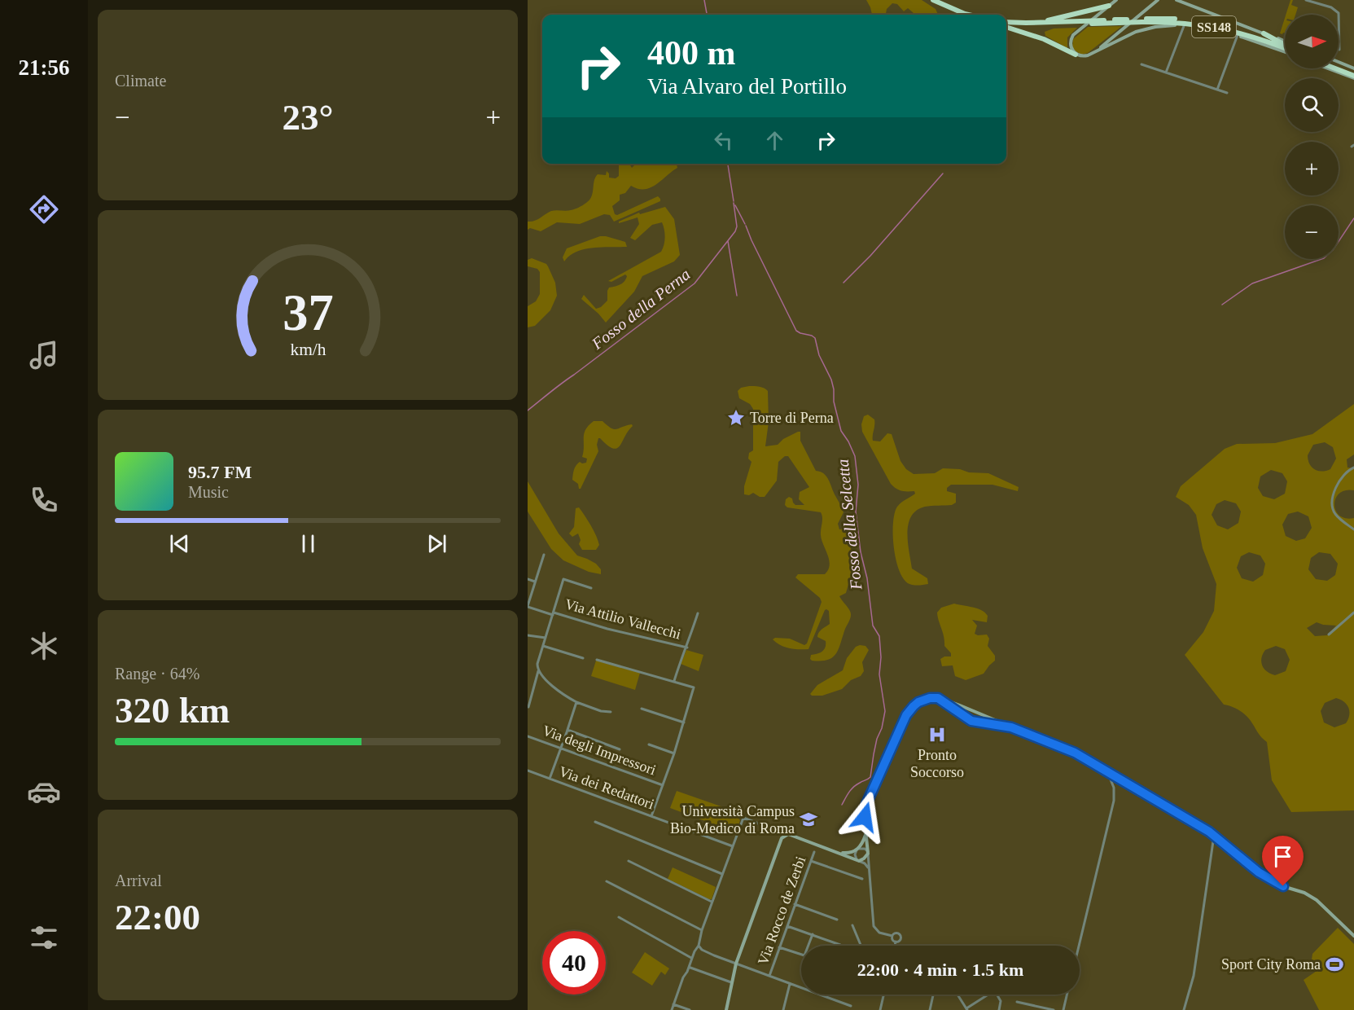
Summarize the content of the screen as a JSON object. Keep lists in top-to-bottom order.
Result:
{
  "streets": {
    "highway": ["SS148"],
    "street": [
      "Via Attilio Vallecchi",
      "Via degli Impressori",
      "Via dei Redattori",
      "Via Rocco de Zerbi"
    ]
  },
  "water": ["Fosso della Perna", "Fosso della Selcetta"],
  "places": {
    "place": ["Torre di Perna"],
    "hospital": ["Pronto Soccorso"],
    "school or university": ["Università Campus Bio-Medico di Roma"],
    "sports": ["Sport City Roma"]
  },
  "north": "right",
  "page": {
    "tabs": "21:56",
    "tile": [
      "Climate",
      ["Range · 64%", "320 km"],
      ["Arrival", "22:00"]
    ],
    "map_buttons": ["+", "−"],
    "turn": ["400 m", "Via Alvaro del Portillo"],
    "heat": ["−", "23°", "+"],
    "song": ["95.7 FM", "Music"],
    "limit": "40",
    "trip": "22:00 · 4 min · 1.5 km",
    "gauge": ["37", "km/h"]
  }
}
